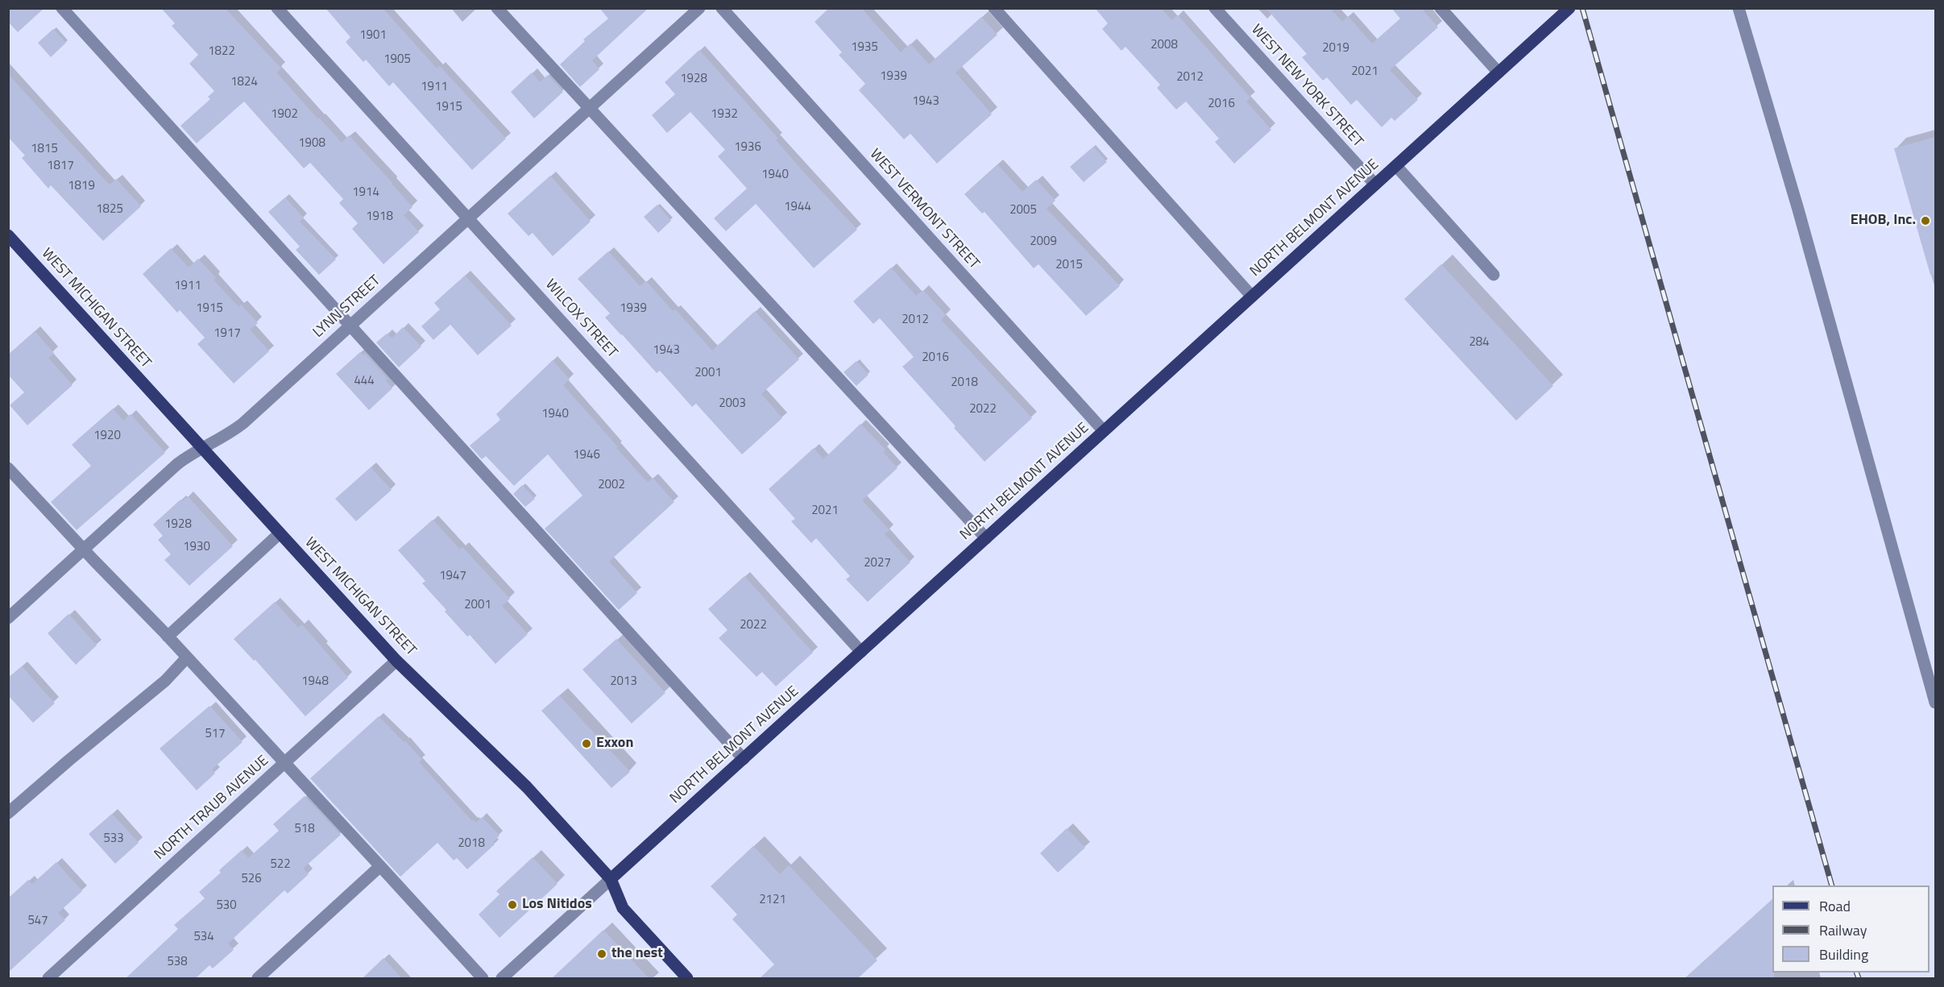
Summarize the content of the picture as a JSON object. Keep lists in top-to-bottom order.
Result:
{
  "streets": {
    "main road": ["NORTH BELMONT AVENUE", "WEST MICHIGAN STREET"],
    "street": [
      "WEST NEW YORK STREET",
      "WEST VERMONT STREET",
      "LYNN STREET",
      "WILCOX STREET",
      "NORTH TRAUB AVENUE"
    ]
  },
  "crossings": [
    ["WEST NEW YORK STREET", "NORTH BELMONT AVENUE"],
    ["WEST VERMONT STREET", "NORTH BELMONT AVENUE"],
    ["NORTH BELMONT AVENUE", "WEST MICHIGAN STREET"],
    ["NORTH BELMONT AVENUE", "WILCOX STREET"],
    ["LYNN STREET", "WEST MICHIGAN STREET"],
    ["LYNN STREET", "WILCOX STREET"],
    ["WEST MICHIGAN STREET", "NORTH TRAUB AVENUE"]
  ],
  "places": [
    "EHOB, Inc.",
    "Exxon",
    "Los Nitidos",
    "the nest"
  ],
  "house_numbers": [
    "1901",
    "2008",
    "1935",
    "2019",
    "1822",
    "1905",
    "2021",
    "1939",
    "2012",
    "1928",
    "1824",
    "1911",
    "1943",
    "2016",
    "1915",
    "1902",
    "1932",
    "1908",
    "1936",
    "1815",
    "1817",
    "1940",
    "1819",
    "1914",
    "1944",
    "1825",
    "2005",
    "1918",
    "2009",
    "2015",
    "1911",
    "1915",
    "1939",
    "2012",
    "1917",
    "284",
    "1943",
    "2016",
    "2001",
    "444",
    "2018",
    "2003",
    "2022",
    "1940",
    "1920",
    "1946",
    "2002",
    "2021",
    "1928",
    "1930",
    "2027",
    "1947",
    "2001",
    "2022",
    "1948",
    "2013",
    "517",
    "518",
    "533",
    "2018",
    "522",
    "526",
    "2121",
    "530",
    "547",
    "534",
    "538"
  ],
  "legend": ["Road", "Railway", "Building"]
}
